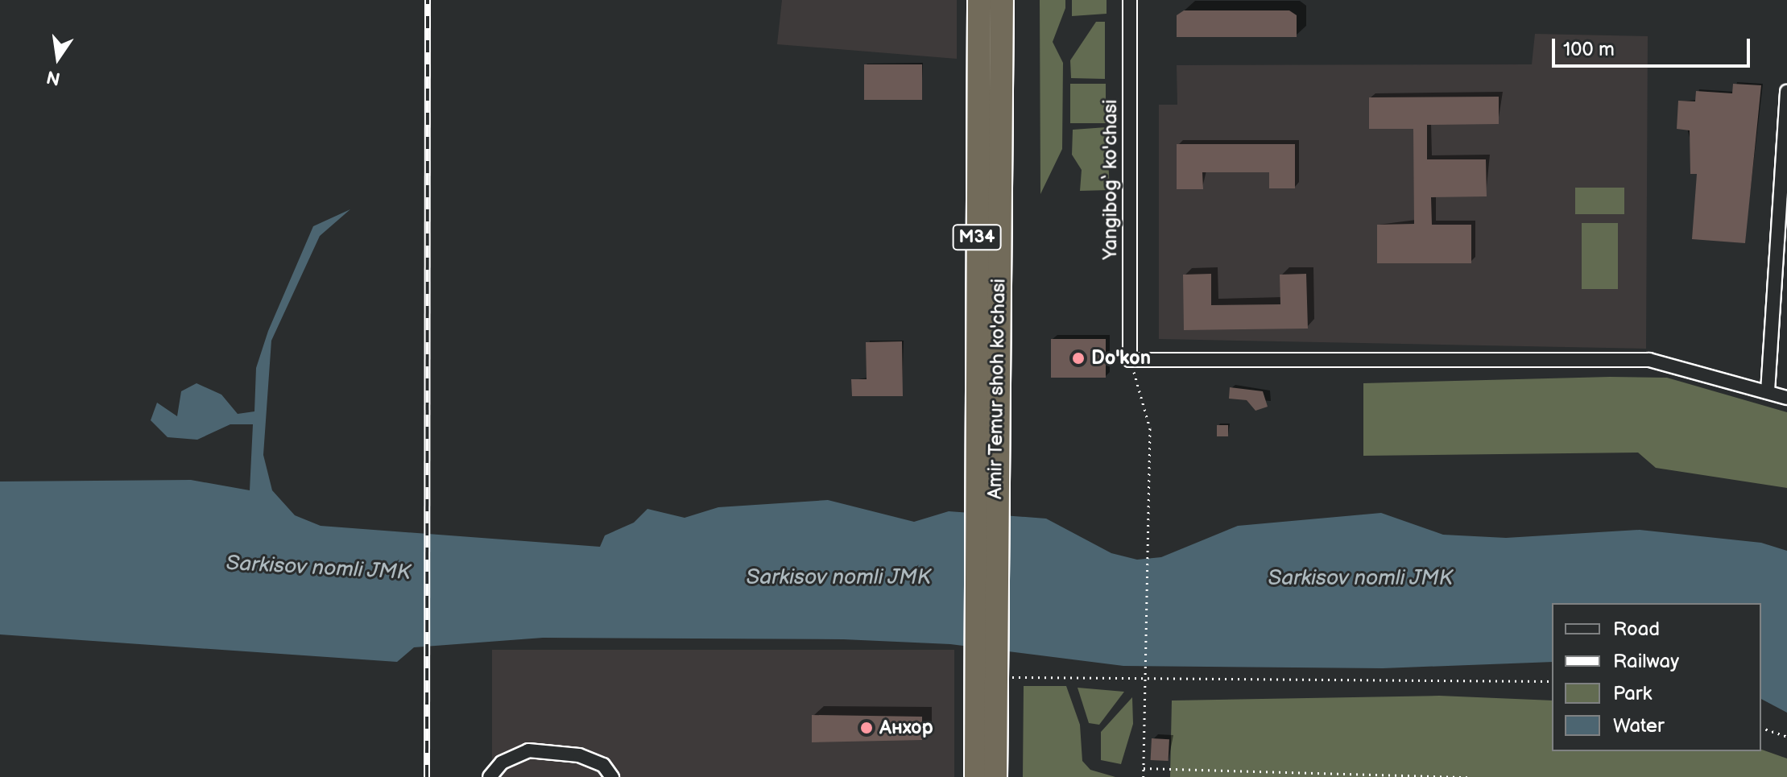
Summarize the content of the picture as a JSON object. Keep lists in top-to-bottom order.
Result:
{
  "streets": {
    "highway": ["M34", "Amir Temur shoh ko'chasi"],
    "street": ["Yangibog‘ ko'chasi"]
  },
  "water": ["Sarkisov nomli JMK"],
  "places": ["Do'kon", "Анхор"],
  "legend": [
    "Road",
    "Railway",
    "Park",
    "Water"
  ],
  "scale_bar": "100 m",
  "north": "bottom"
}
